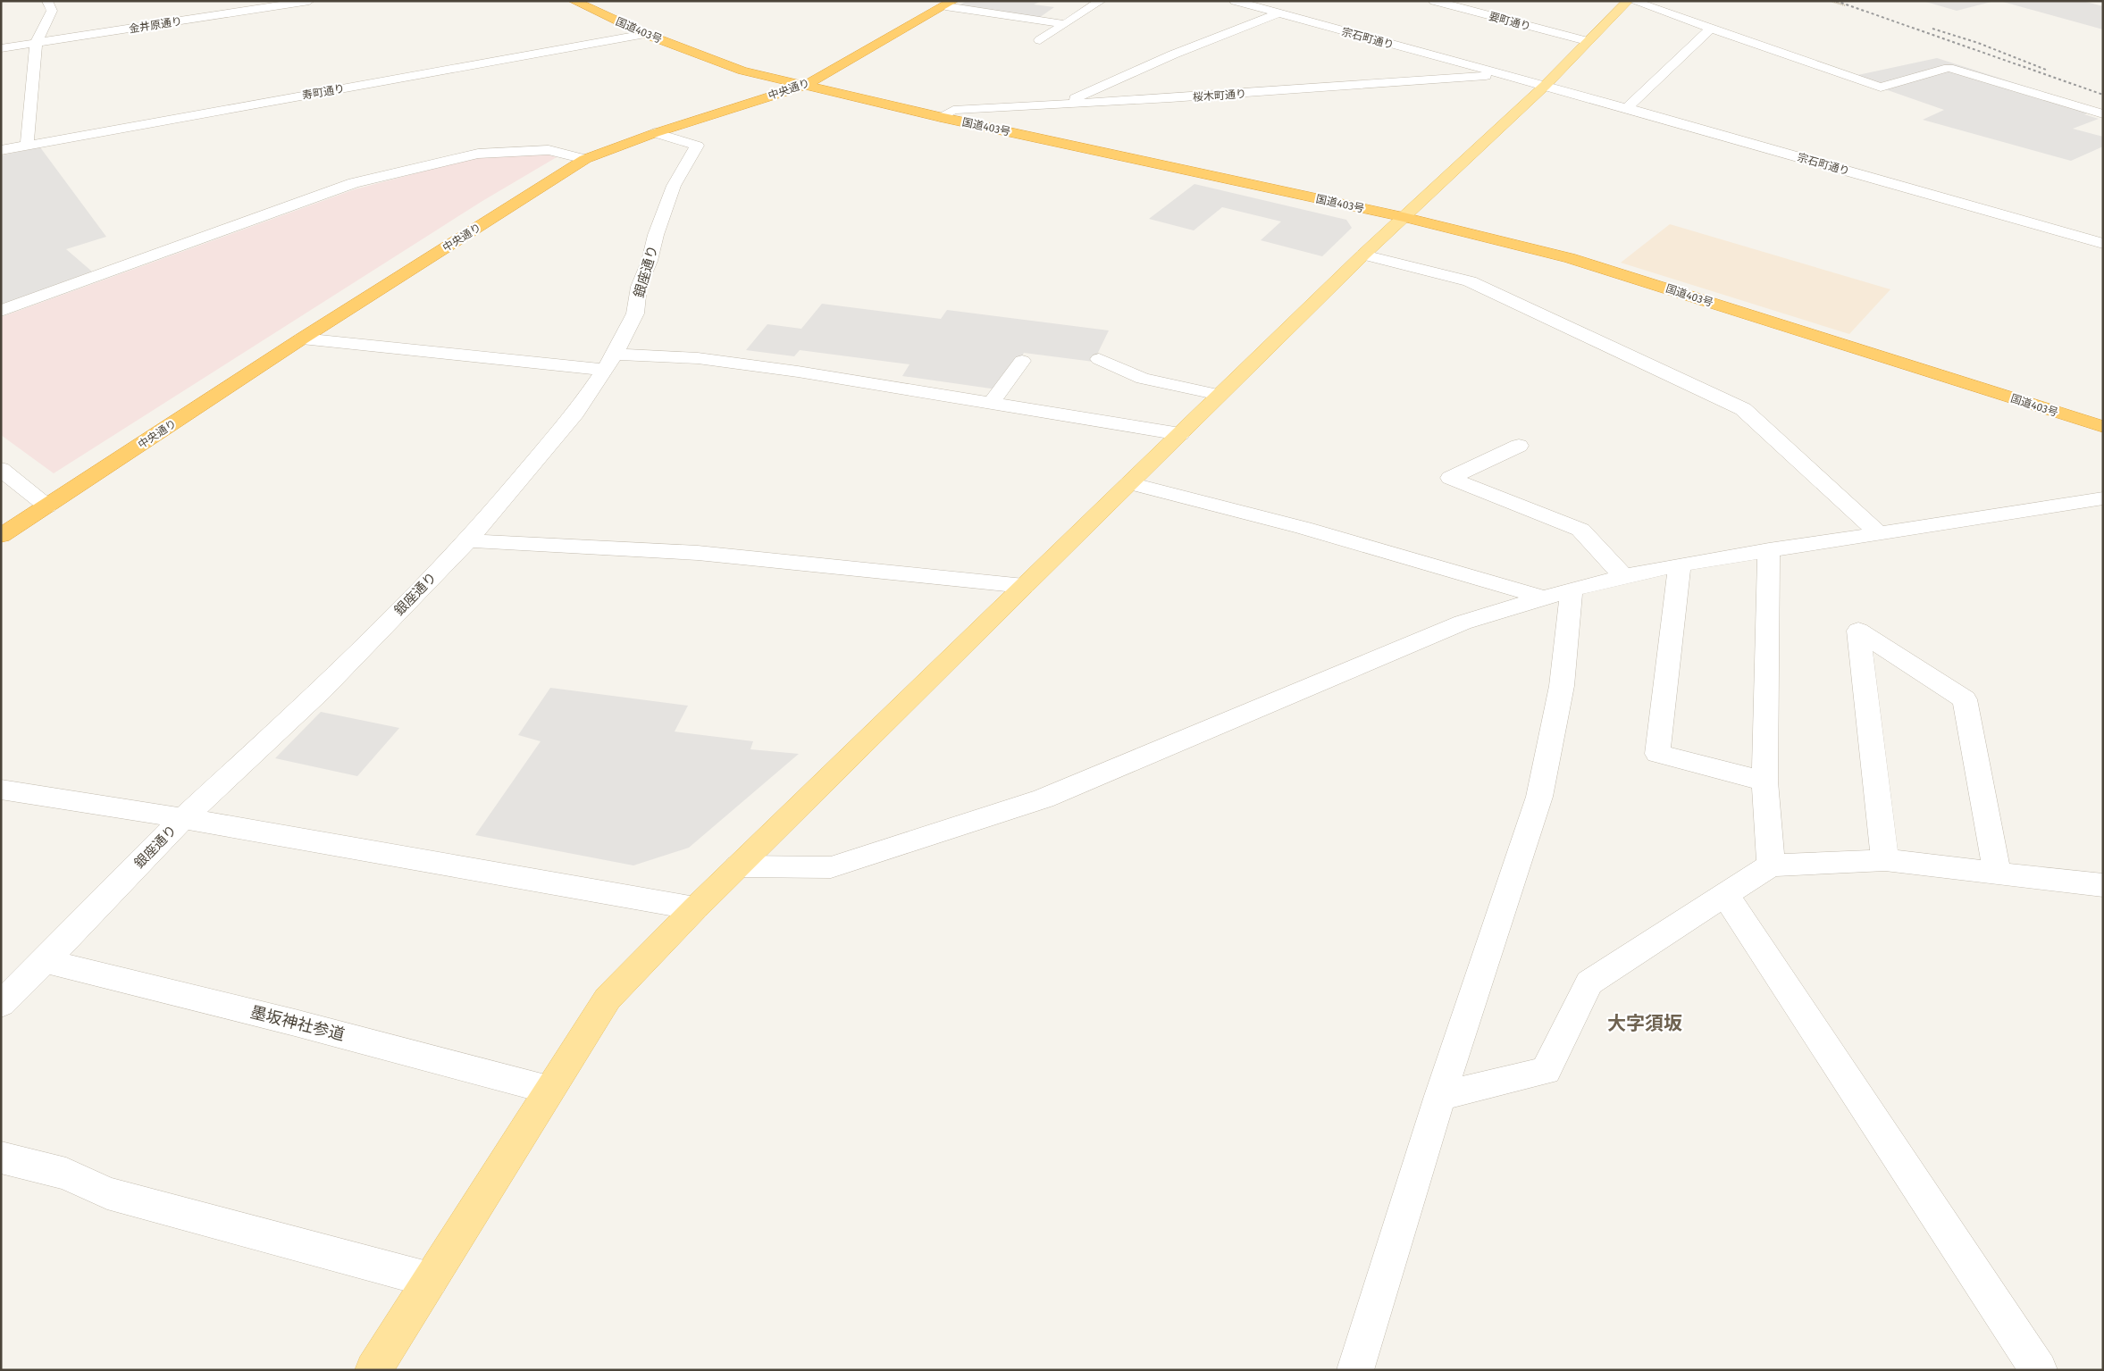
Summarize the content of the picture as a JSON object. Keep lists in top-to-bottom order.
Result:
{
  "streets": {
    "highway": ["国道403号", "中央通り"],
    "street": [
      "要町通り",
      "金井原通り",
      "宗石町通り",
      "寿町通り",
      "桜木町通り",
      "銀座通り",
      "墨坂神社参道"
    ]
  },
  "crossings": [
    ["国道403号", "中央通り"],
    ["国道403号", "寿町通り"],
    ["国道403号", "桜木町通り"],
    ["宗石町通り", "桜木町通り"],
    ["中央通り", "銀座通り"],
    ["銀座通り", "墨坂神社参道"]
  ],
  "districts": ["大字須坂"]
}
